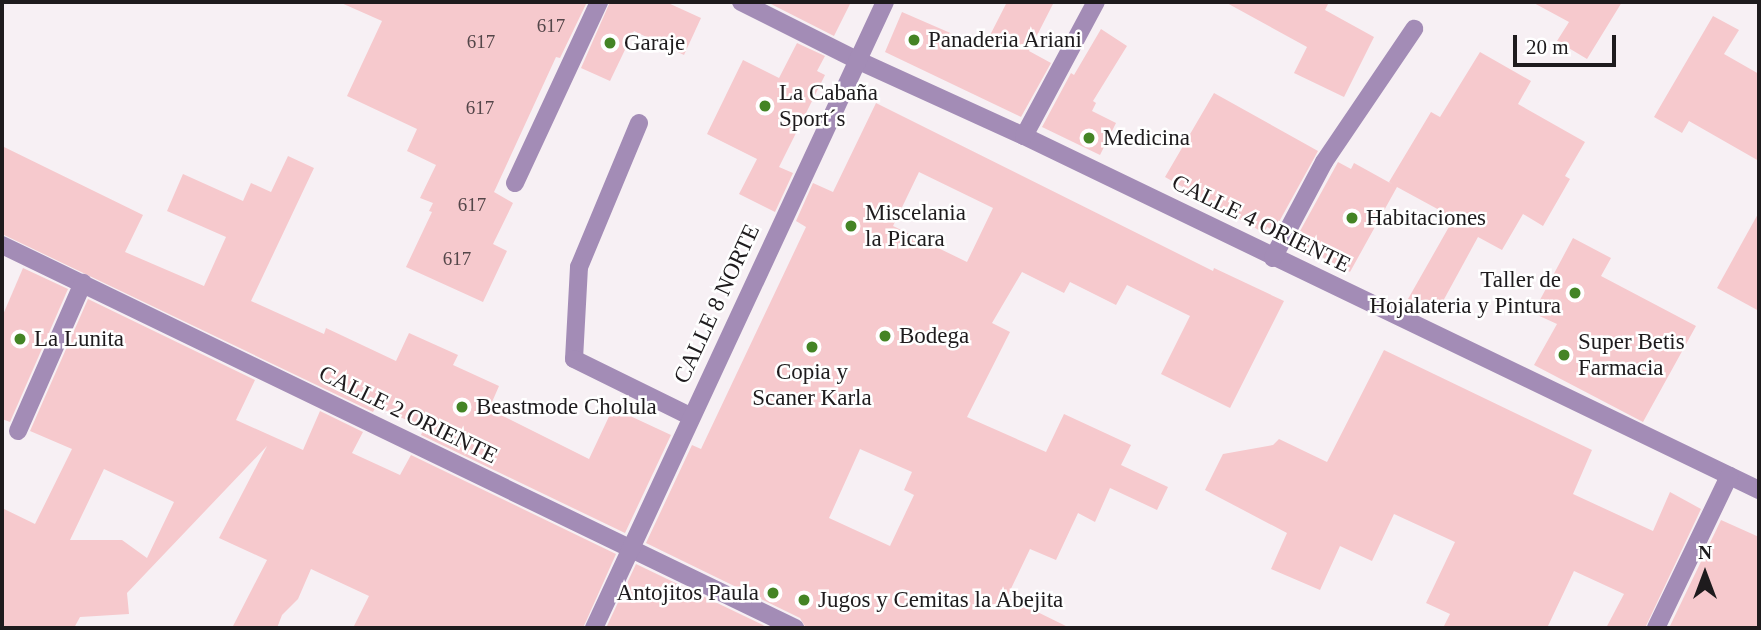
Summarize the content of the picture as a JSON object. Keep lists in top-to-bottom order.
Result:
{
  "streets": {
    "street": ["CALLE 4 ORIENTE", "CALLE 8 NORTE", "CALLE 2 ORIENTE"]
  },
  "crossings": [
    ["CALLE 4 ORIENTE", "CALLE 8 NORTE"],
    ["CALLE 8 NORTE", "CALLE 2 ORIENTE"]
  ],
  "places": [
    "Panaderia Ariani",
    "Garaje",
    "La Cabaña Sport´s",
    "Medicina",
    "Habitaciones",
    "Miscelania la Picara",
    "Taller de Hojalateria y Pintura",
    "Bodega",
    "La Lunita",
    "Copia y Scaner Karla",
    "Super Betis Farmacia",
    "Beastmode Cholula",
    "Antojitos Paula",
    "Jugos y Cemitas la Abejita"
  ],
  "house_numbers": [
    "617",
    "617",
    "617",
    "617",
    "617"
  ],
  "scale_bar": "20 m",
  "north": "top"
}
